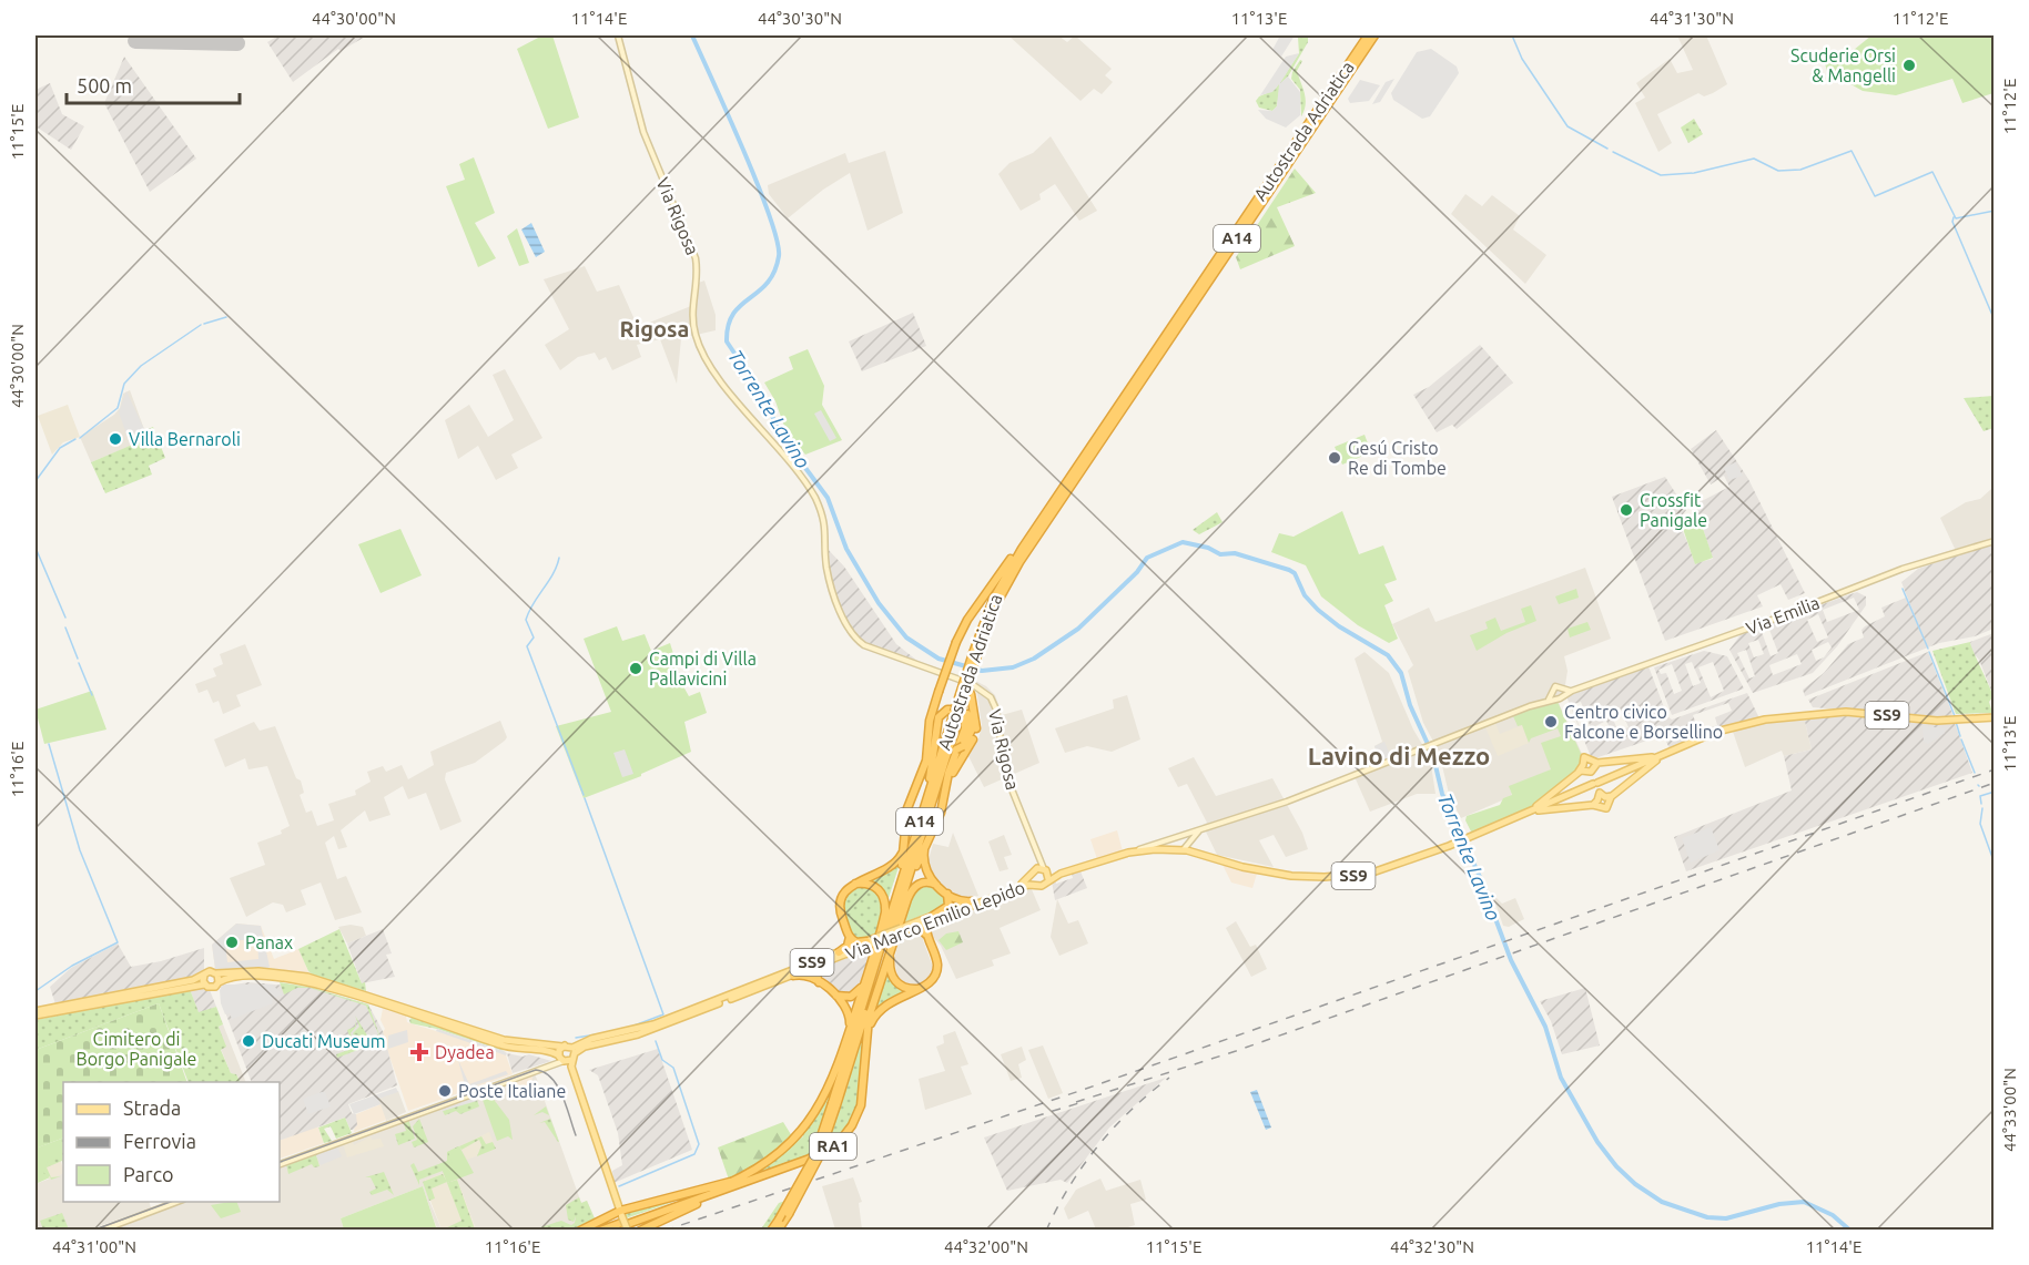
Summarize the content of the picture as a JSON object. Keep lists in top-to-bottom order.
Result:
{
  "streets": {
    "highway": ["Autostrada Adriatica", "A14", "RA1"],
    "main road": [
      "Via Rigosa",
      "Via Emilia",
      "SS9",
      "Via Marco Emilio Lepido"
    ]
  },
  "crossings": [
    ["Via Rigosa", "SS9"],
    ["Via Rigosa", "Via Marco Emilio Lepido"],
    ["SS9", "Via Marco Emilio Lepido"],
    ["Via Marco Emilio Lepido", "RA1"]
  ],
  "districts": ["Rigosa", "Lavino di Mezzo"],
  "water": ["Torrente Lavino"],
  "parks": ["Cimitero di Borgo Panigale"],
  "places": {
    "other": [
      "Scuderie Orsi & Mangelli",
      "Villa Bernaroli",
      "Gesú Cristo Re di Tombe",
      "Crossfit Panigale",
      "Campi di Villa Pallavicini",
      "Centro civico Falcone e Borsellino",
      "Panax",
      "Ducati Museum",
      "Poste Italiane"
    ],
    "health": ["Dyadea"]
  },
  "legend": ["Strada", "Ferrovia", "Parco"],
  "scale_bar": "500 m",
  "coordinates": [
    "44°30'00\"N",
    "11°14'E",
    "44°30'30\"N",
    "11°13'E",
    "44°31'30\"N",
    "11°12'E",
    "11°15'E",
    "11°16'E",
    "44°33'00\"N",
    "44°31'00\"N",
    "44°32'00\"N",
    "44°32'30\"N"
  ]
}
